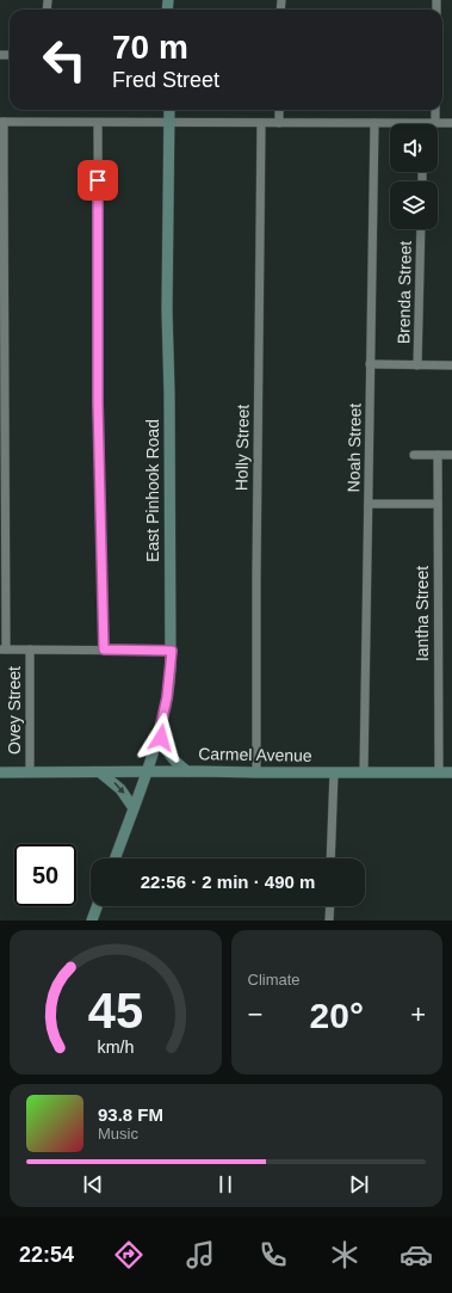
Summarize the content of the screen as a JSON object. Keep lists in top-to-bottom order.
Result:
{
  "streets": {
    "main road": ["East Pinhook Road", "Carmel Avenue"],
    "street": [
      "Brenda Street",
      "Holly Street",
      "Noah Street",
      "Iantha Street",
      "Ovey Street"
    ]
  },
  "crossings": [
    ["Holly Street", "Carmel Avenue"],
    ["Noah Street", "Carmel Avenue"],
    ["East Pinhook Road", "Carmel Avenue"],
    ["Iantha Street", "Carmel Avenue"],
    ["Ovey Street", "Carmel Avenue"]
  ],
  "page": {
    "turn": ["70 m", "Fred Street"],
    "limit": "50",
    "trip": "22:56 · 2 min · 490 m",
    "tile": "Climate",
    "heat": ["−", "20°", "+"],
    "song": ["93.8 FM", "Music"],
    "tabs": "22:54",
    "gauge": ["45", "km/h"]
  }
}
